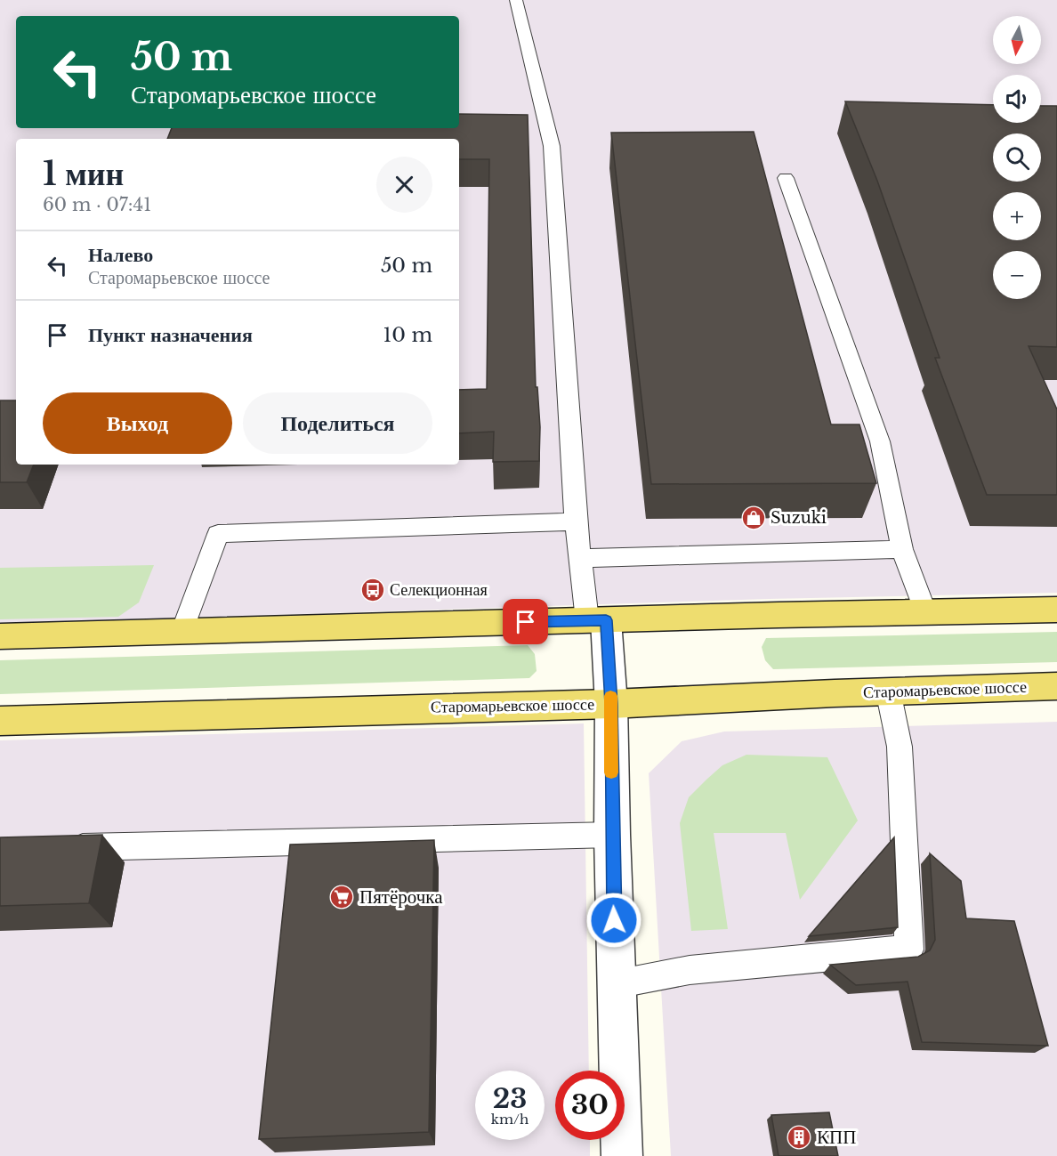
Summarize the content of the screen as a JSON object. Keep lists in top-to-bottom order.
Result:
{
  "streets": {
    "main road": ["Старомарьевское шоссе"]
  },
  "places": {
    "shop": ["Suzuki"],
    "bus stop": ["Селекционная"],
    "supermarket": ["Пятёрочка"],
    "building": ["КПП"]
  },
  "north": "bottom",
  "page": {
    "map_buttons": ["+", "−"],
    "turn": ["50 m", "Старомарьевское шоссе"],
    "heading": ["1 мин", "60 m · 07:41"],
    "list": [
      {
        "name": "Налево",
        "note": "Старомарьевское шоссе",
        "value": "50 m"
      },
      {
        "name": "Пункт назначения",
        "value": "10 m"
      }
    ],
    "buttons": ["Выход", "Поделиться"],
    "speed": "23 km/h",
    "limit": "30"
  }
}
